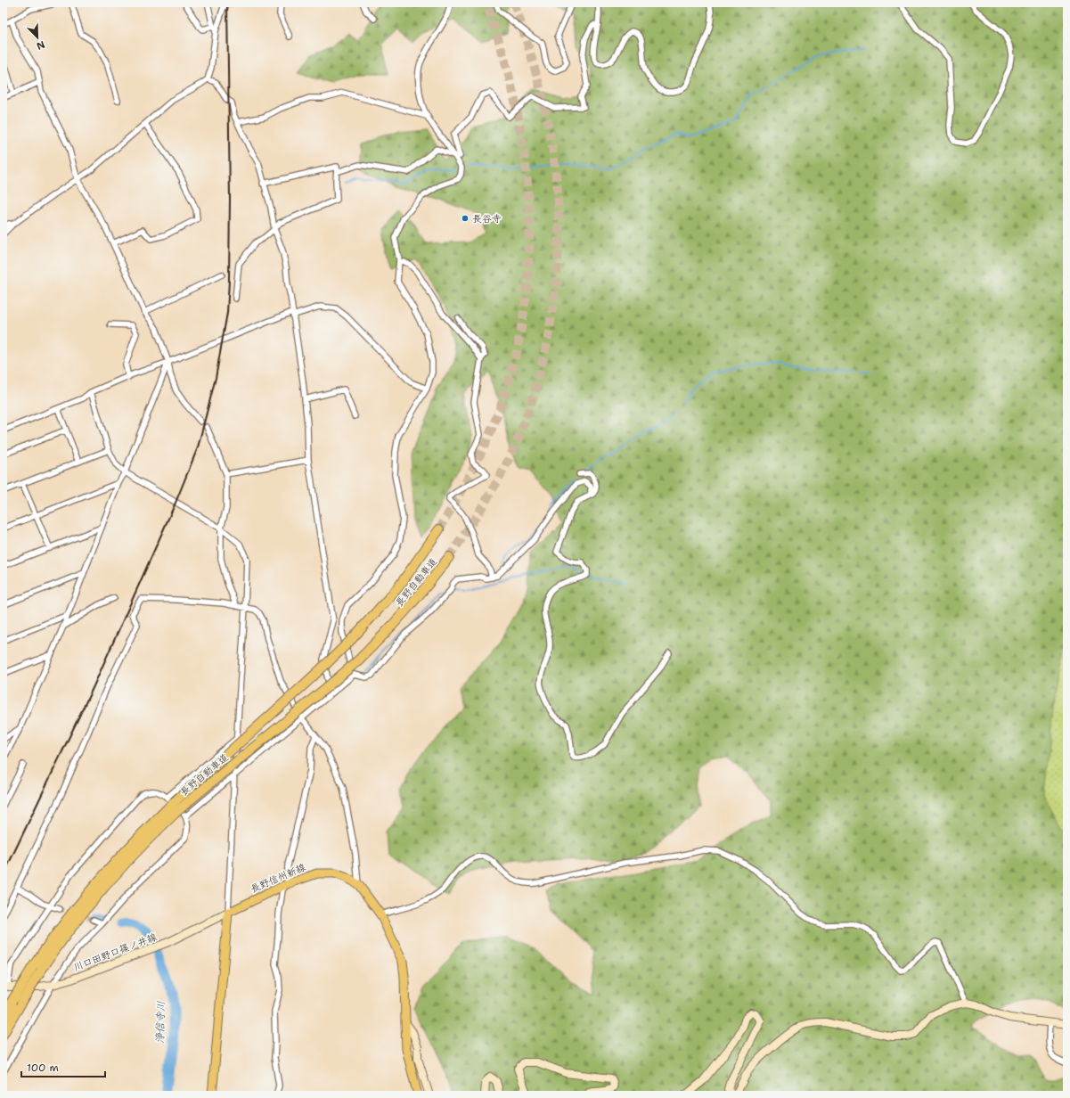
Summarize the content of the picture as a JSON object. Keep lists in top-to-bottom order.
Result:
{
  "streets": {
    "highway": ["長野自動車道"],
    "main road": ["長野信州新線", "川口田野口篠ノ井線"]
  },
  "crossings": [
    ["長野信州新線", "川口田野口篠ノ井線"]
  ],
  "water": ["浄信寺川"],
  "places": ["長谷寺"],
  "scale_bar": "100 m",
  "north": "bottom right"
}
